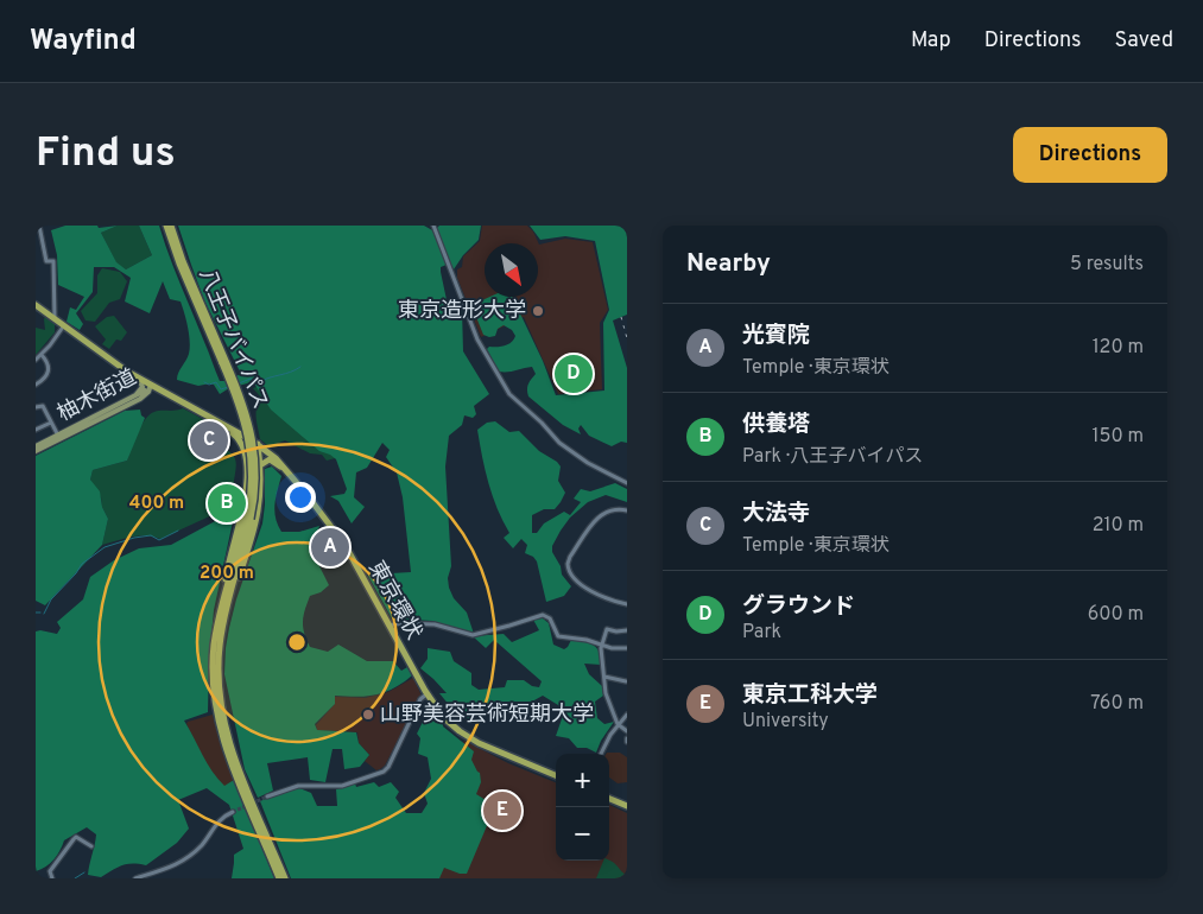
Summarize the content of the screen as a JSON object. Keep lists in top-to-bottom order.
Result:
{
  "streets": {
    "highway": ["八王子バイパス", "東京環状"],
    "main road": ["柚木街道"]
  },
  "crossings": [
    ["柚木街道", "東京環状"]
  ],
  "places": ["東京造形大学", "山野美容芸術短期大学"],
  "north": "bottom right",
  "page": {
    "header": "Wayfind",
    "nav": ["Map", "Directions", "Saved"],
    "buttons": "Directions",
    "title": "Find us",
    "heading": ["Nearby", "5 results"],
    "list": [
      {
        "mark": "A",
        "name": "光賓院",
        "note": "Temple · 東京環状",
        "value": "120 m"
      },
      {
        "mark": "B",
        "name": "供養塔",
        "note": "Park · 八王子バイパス",
        "value": "150 m"
      },
      {
        "mark": "C",
        "name": "大法寺",
        "note": "Temple · 東京環状",
        "value": "210 m"
      },
      {
        "mark": "D",
        "name": "グラウンド",
        "note": "Park",
        "value": "600 m"
      },
      {
        "mark": "E",
        "name": "東京工科大学",
        "note": "University",
        "value": "760 m"
      }
    ],
    "pins": [
      "D",
      "C",
      "B",
      "A",
      "E"
    ],
    "map_buttons": ["+", "−"]
  },
  "rings": ["400 m", "200 m"]
}
